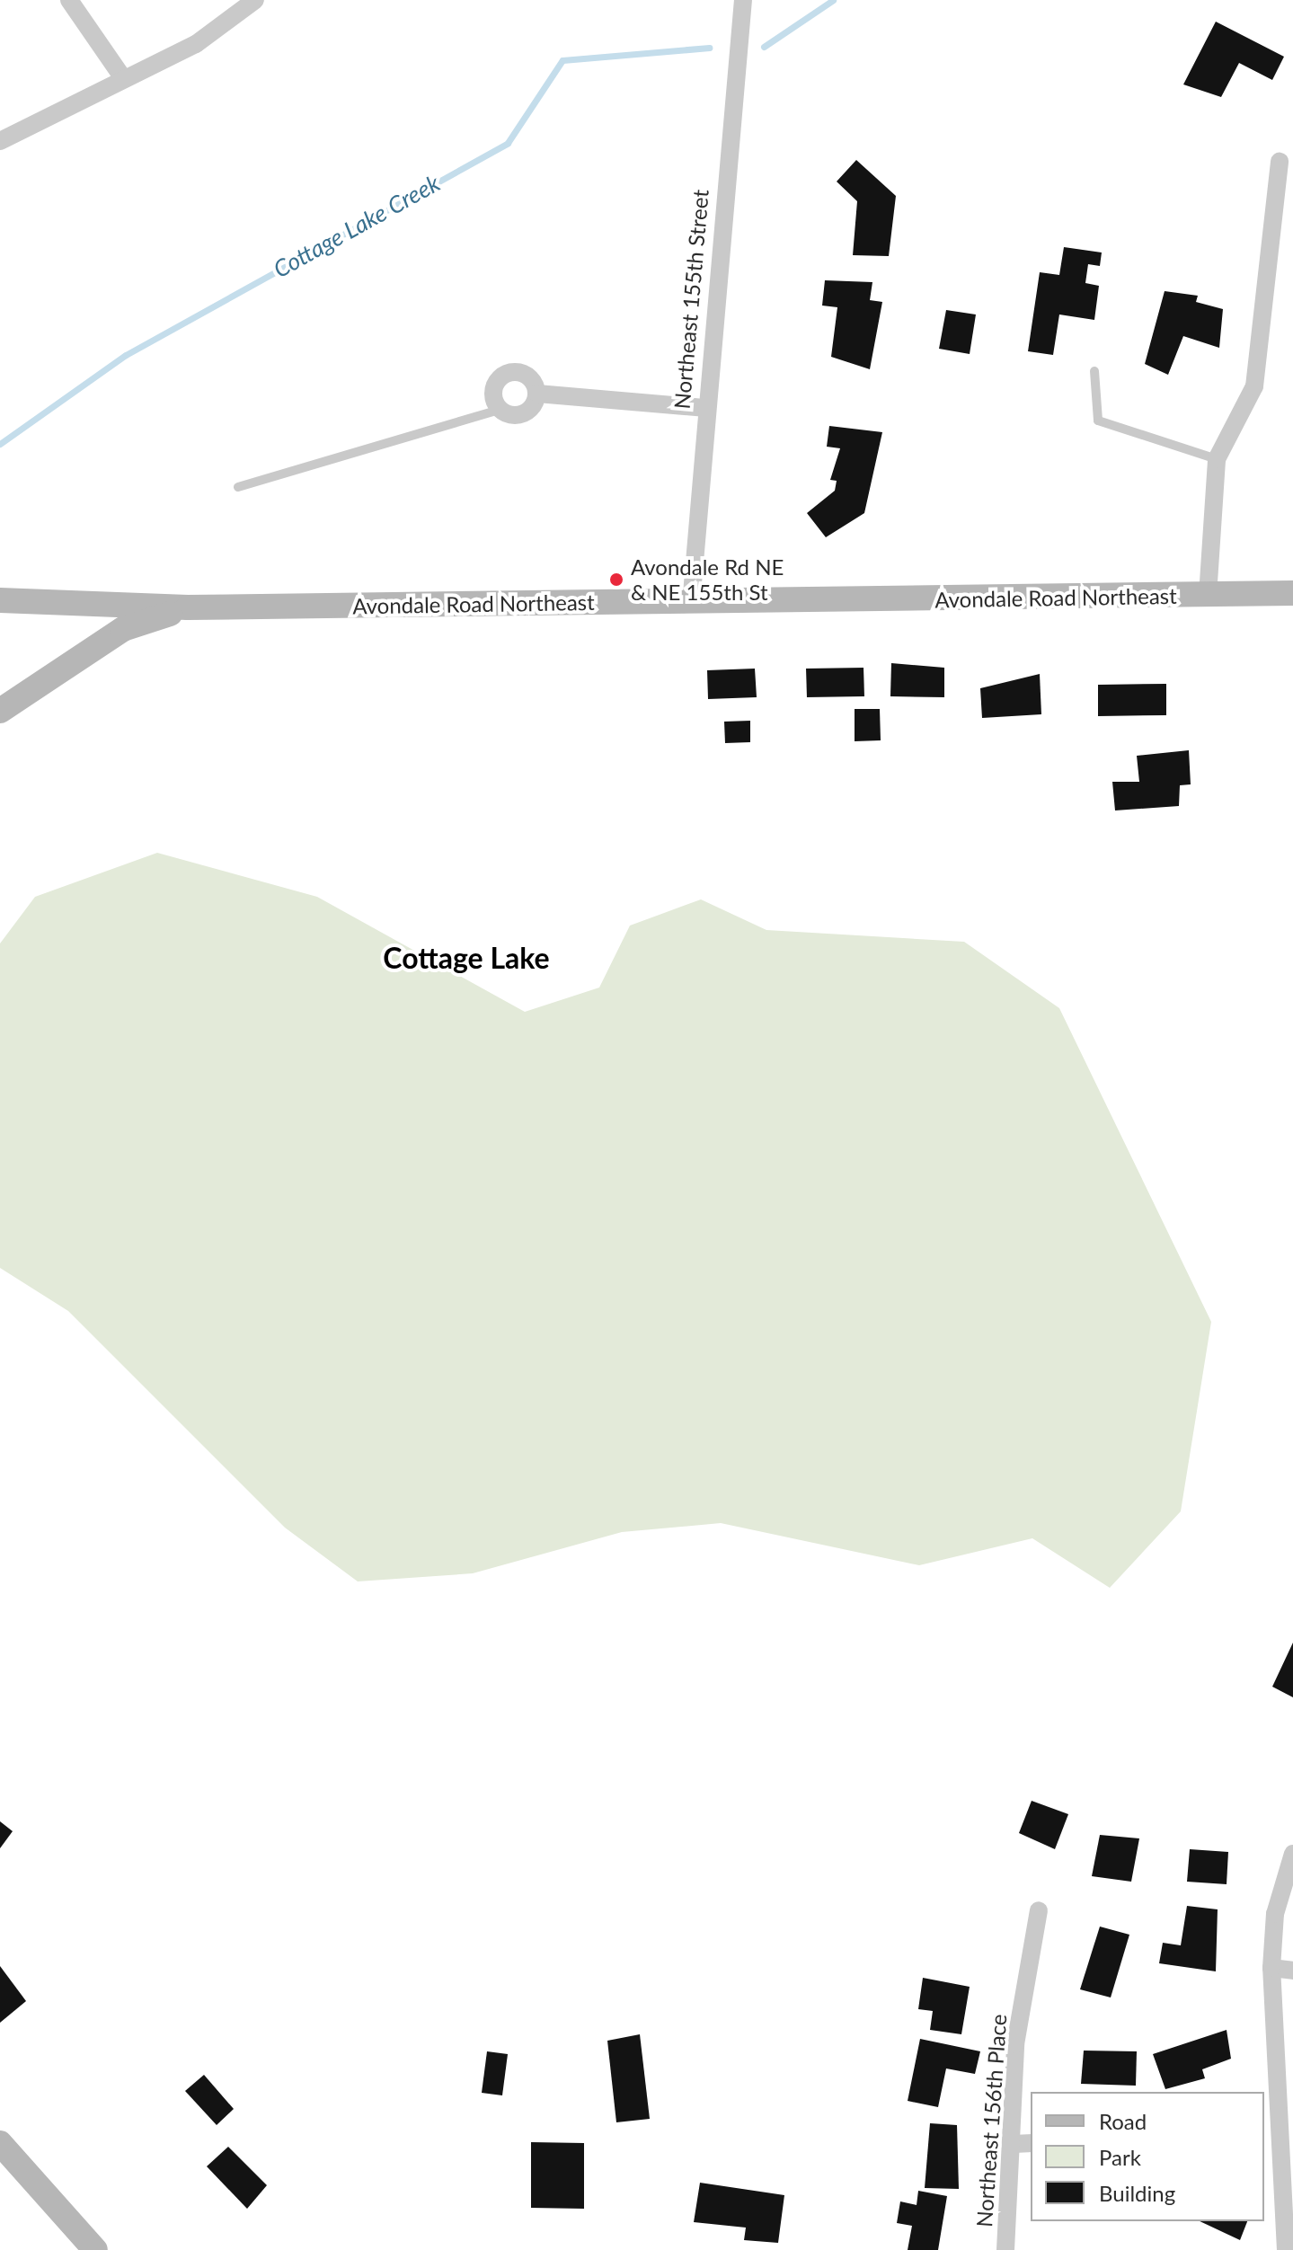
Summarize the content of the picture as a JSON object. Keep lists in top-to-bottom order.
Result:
{
  "streets": {
    "main road": ["Avondale Road Northeast"],
    "street": ["Northeast 155th Street", "Northeast 156th Place"]
  },
  "crossings": [
    ["Northeast 155th Street", "Avondale Road Northeast"]
  ],
  "districts": ["Cottage Lake"],
  "water": ["Cottage Lake Creek"],
  "places": ["Avondale Rd NE & NE 155th St"],
  "legend": ["Road", "Park", "Building"]
}
